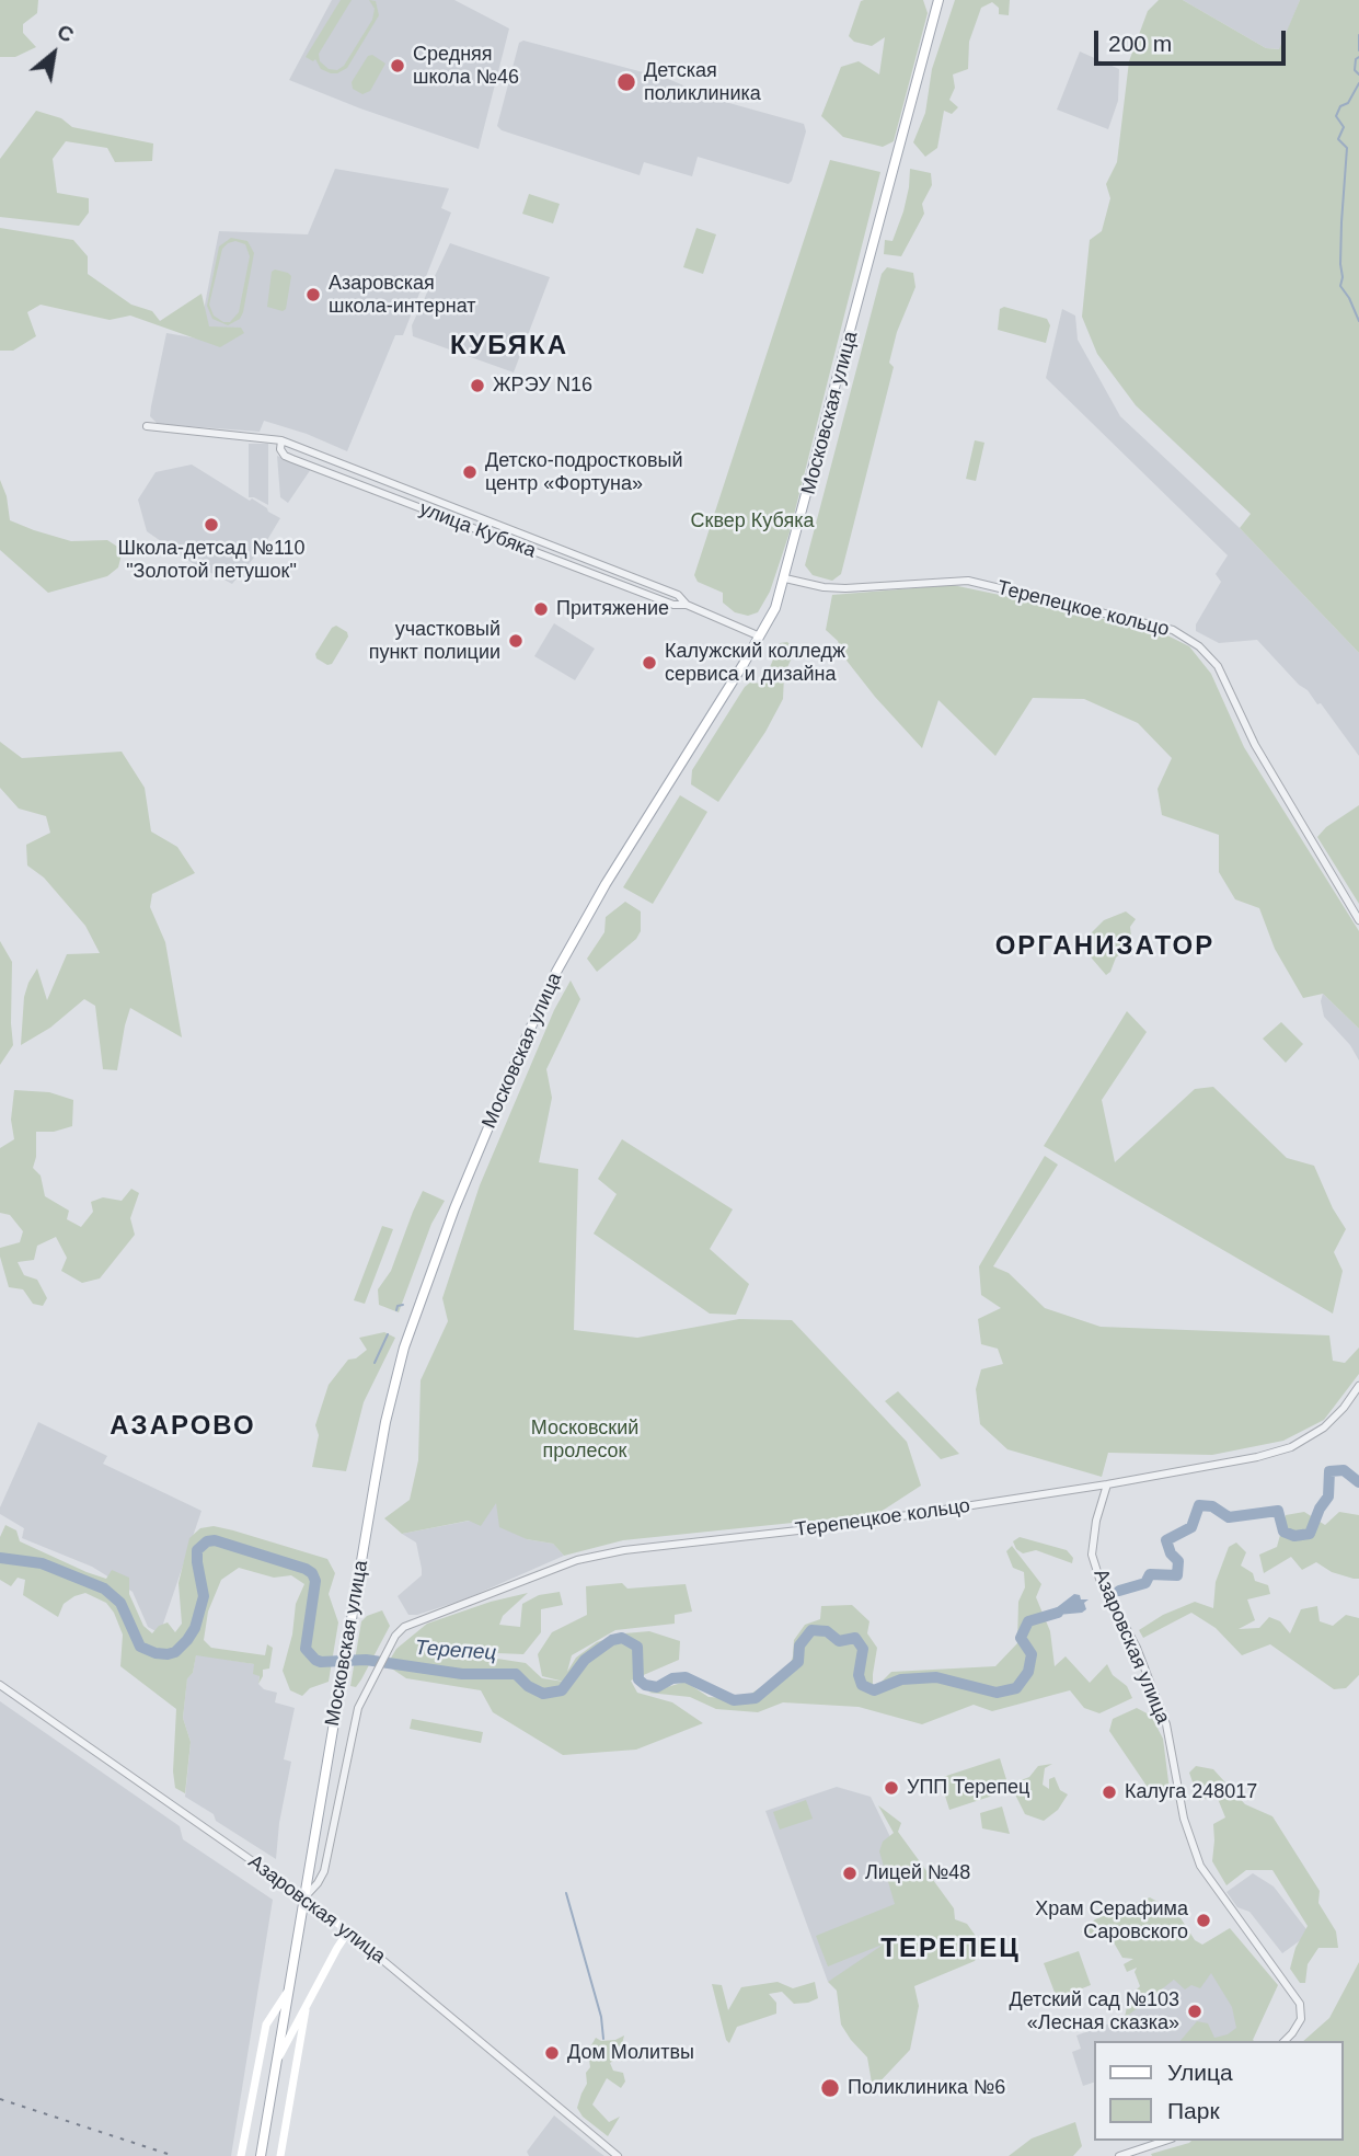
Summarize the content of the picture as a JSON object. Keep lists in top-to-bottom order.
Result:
{
  "streets": {
    "main road": ["Московская улица", "Азаровская улица"],
    "street": ["улица Кубяка", "Терепецкое кольцо"]
  },
  "crossings": [
    ["Московская улица", "улица Кубяка"],
    ["Московская улица", "Терепецкое кольцо"],
    ["Московская улица", "Азаровская улица"],
    ["Терепецкое кольцо", "Азаровская улица"]
  ],
  "districts": [
    "КУБЯКА",
    "ОРГАНИЗАТОР",
    "АЗАРОВО",
    "ТЕРЕПЕЦ"
  ],
  "water": ["Терепец"],
  "parks": ["Сквер Кубяка", "Московский пролесок"],
  "places": [
    "Средняя школа №46",
    "Детская поликлиника",
    "Азаровская школа-интернат",
    "ЖРЭУ N16",
    "Детско-подростковый центр «Фортуна»",
    "Школа-детсад №110 \"Золотой петушок\"",
    "Притяжение",
    "участковый пункт полиции",
    "Калужский колледж сервиса и дизайна",
    "УПП Терепец",
    "Калуга 248017",
    "Лицей №48",
    "Храм Серафима Саровского",
    "Детский сад №103 «Лесная сказка»",
    "Дом Молитвы",
    "Поликлиника №6"
  ],
  "legend": ["Улица", "Парк"],
  "scale_bar": "200 m",
  "north": "top right"
}
